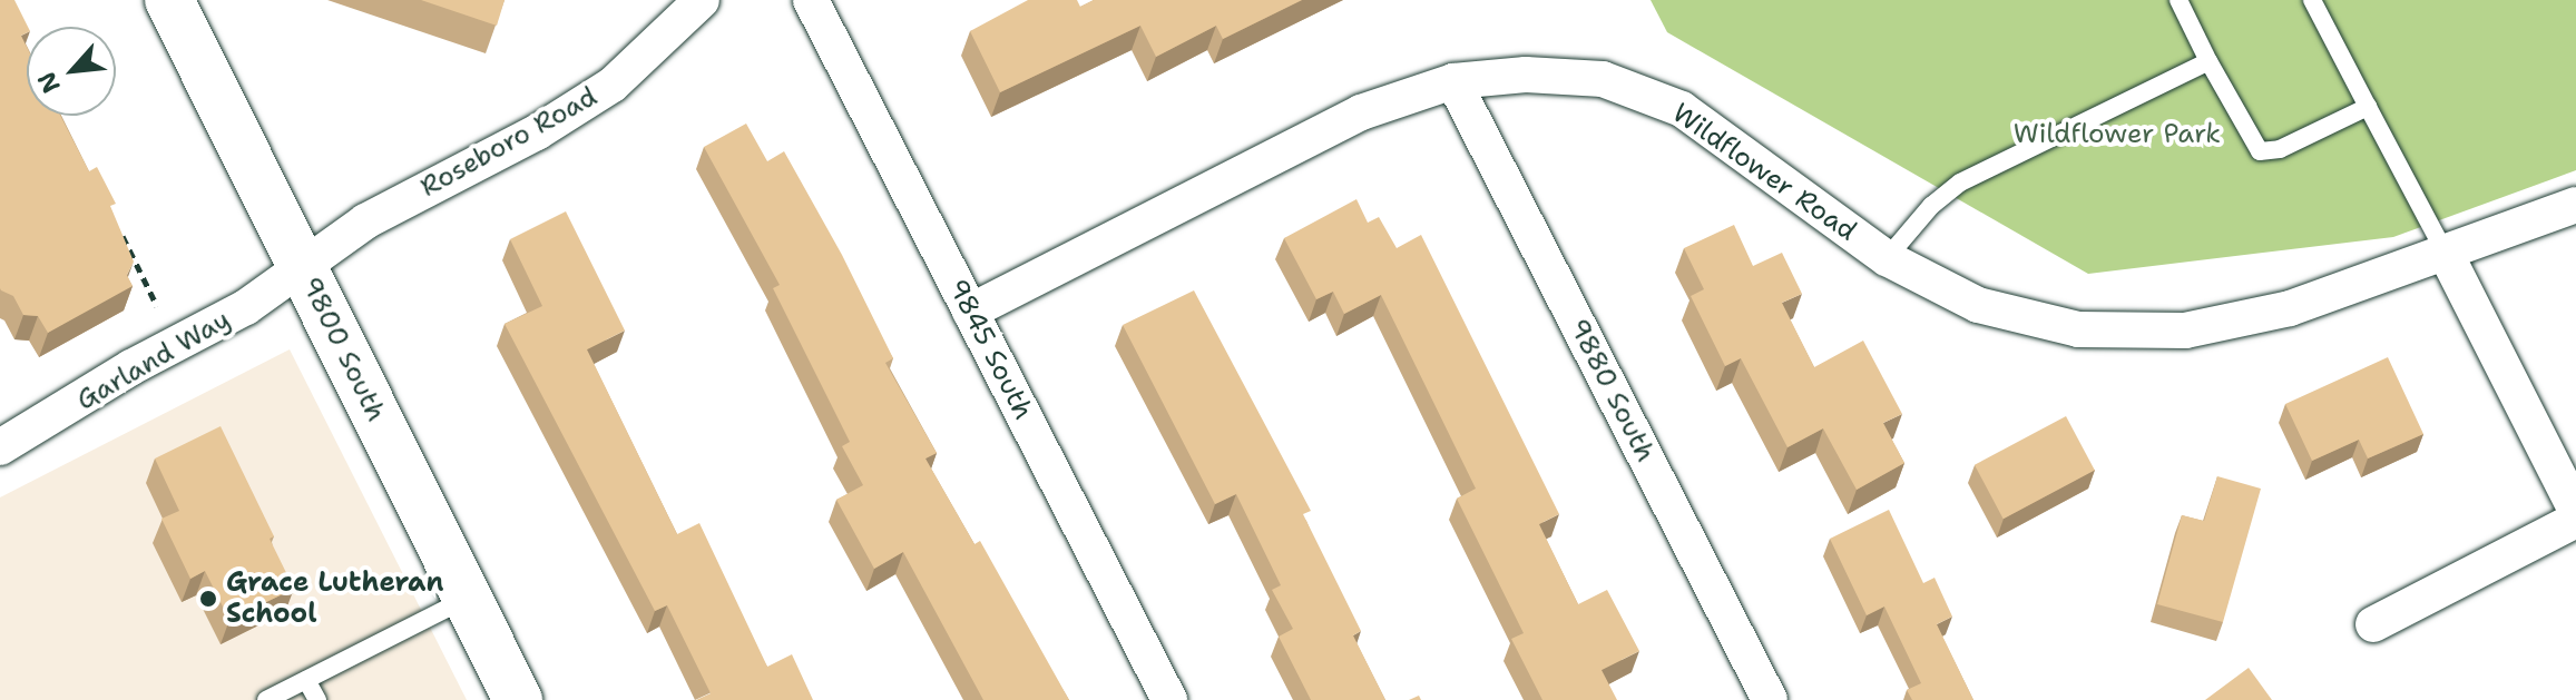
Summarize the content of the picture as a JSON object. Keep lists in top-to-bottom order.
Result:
{
  "streets": {
    "street": [
      "Roseboro Road",
      "Wildflower Road",
      "9800 South",
      "9845 South",
      "Garland Way",
      "9880 South"
    ]
  },
  "crossings": [
    ["Roseboro Road", "9800 South"],
    ["Roseboro Road", "Garland Way"],
    ["Wildflower Road", "9845 South"],
    ["Wildflower Road", "9880 South"],
    ["9800 South", "Garland Way"]
  ],
  "parks": ["Wildflower Park"],
  "places": ["Grace Lutheran School"],
  "north": "bottom left"
}
